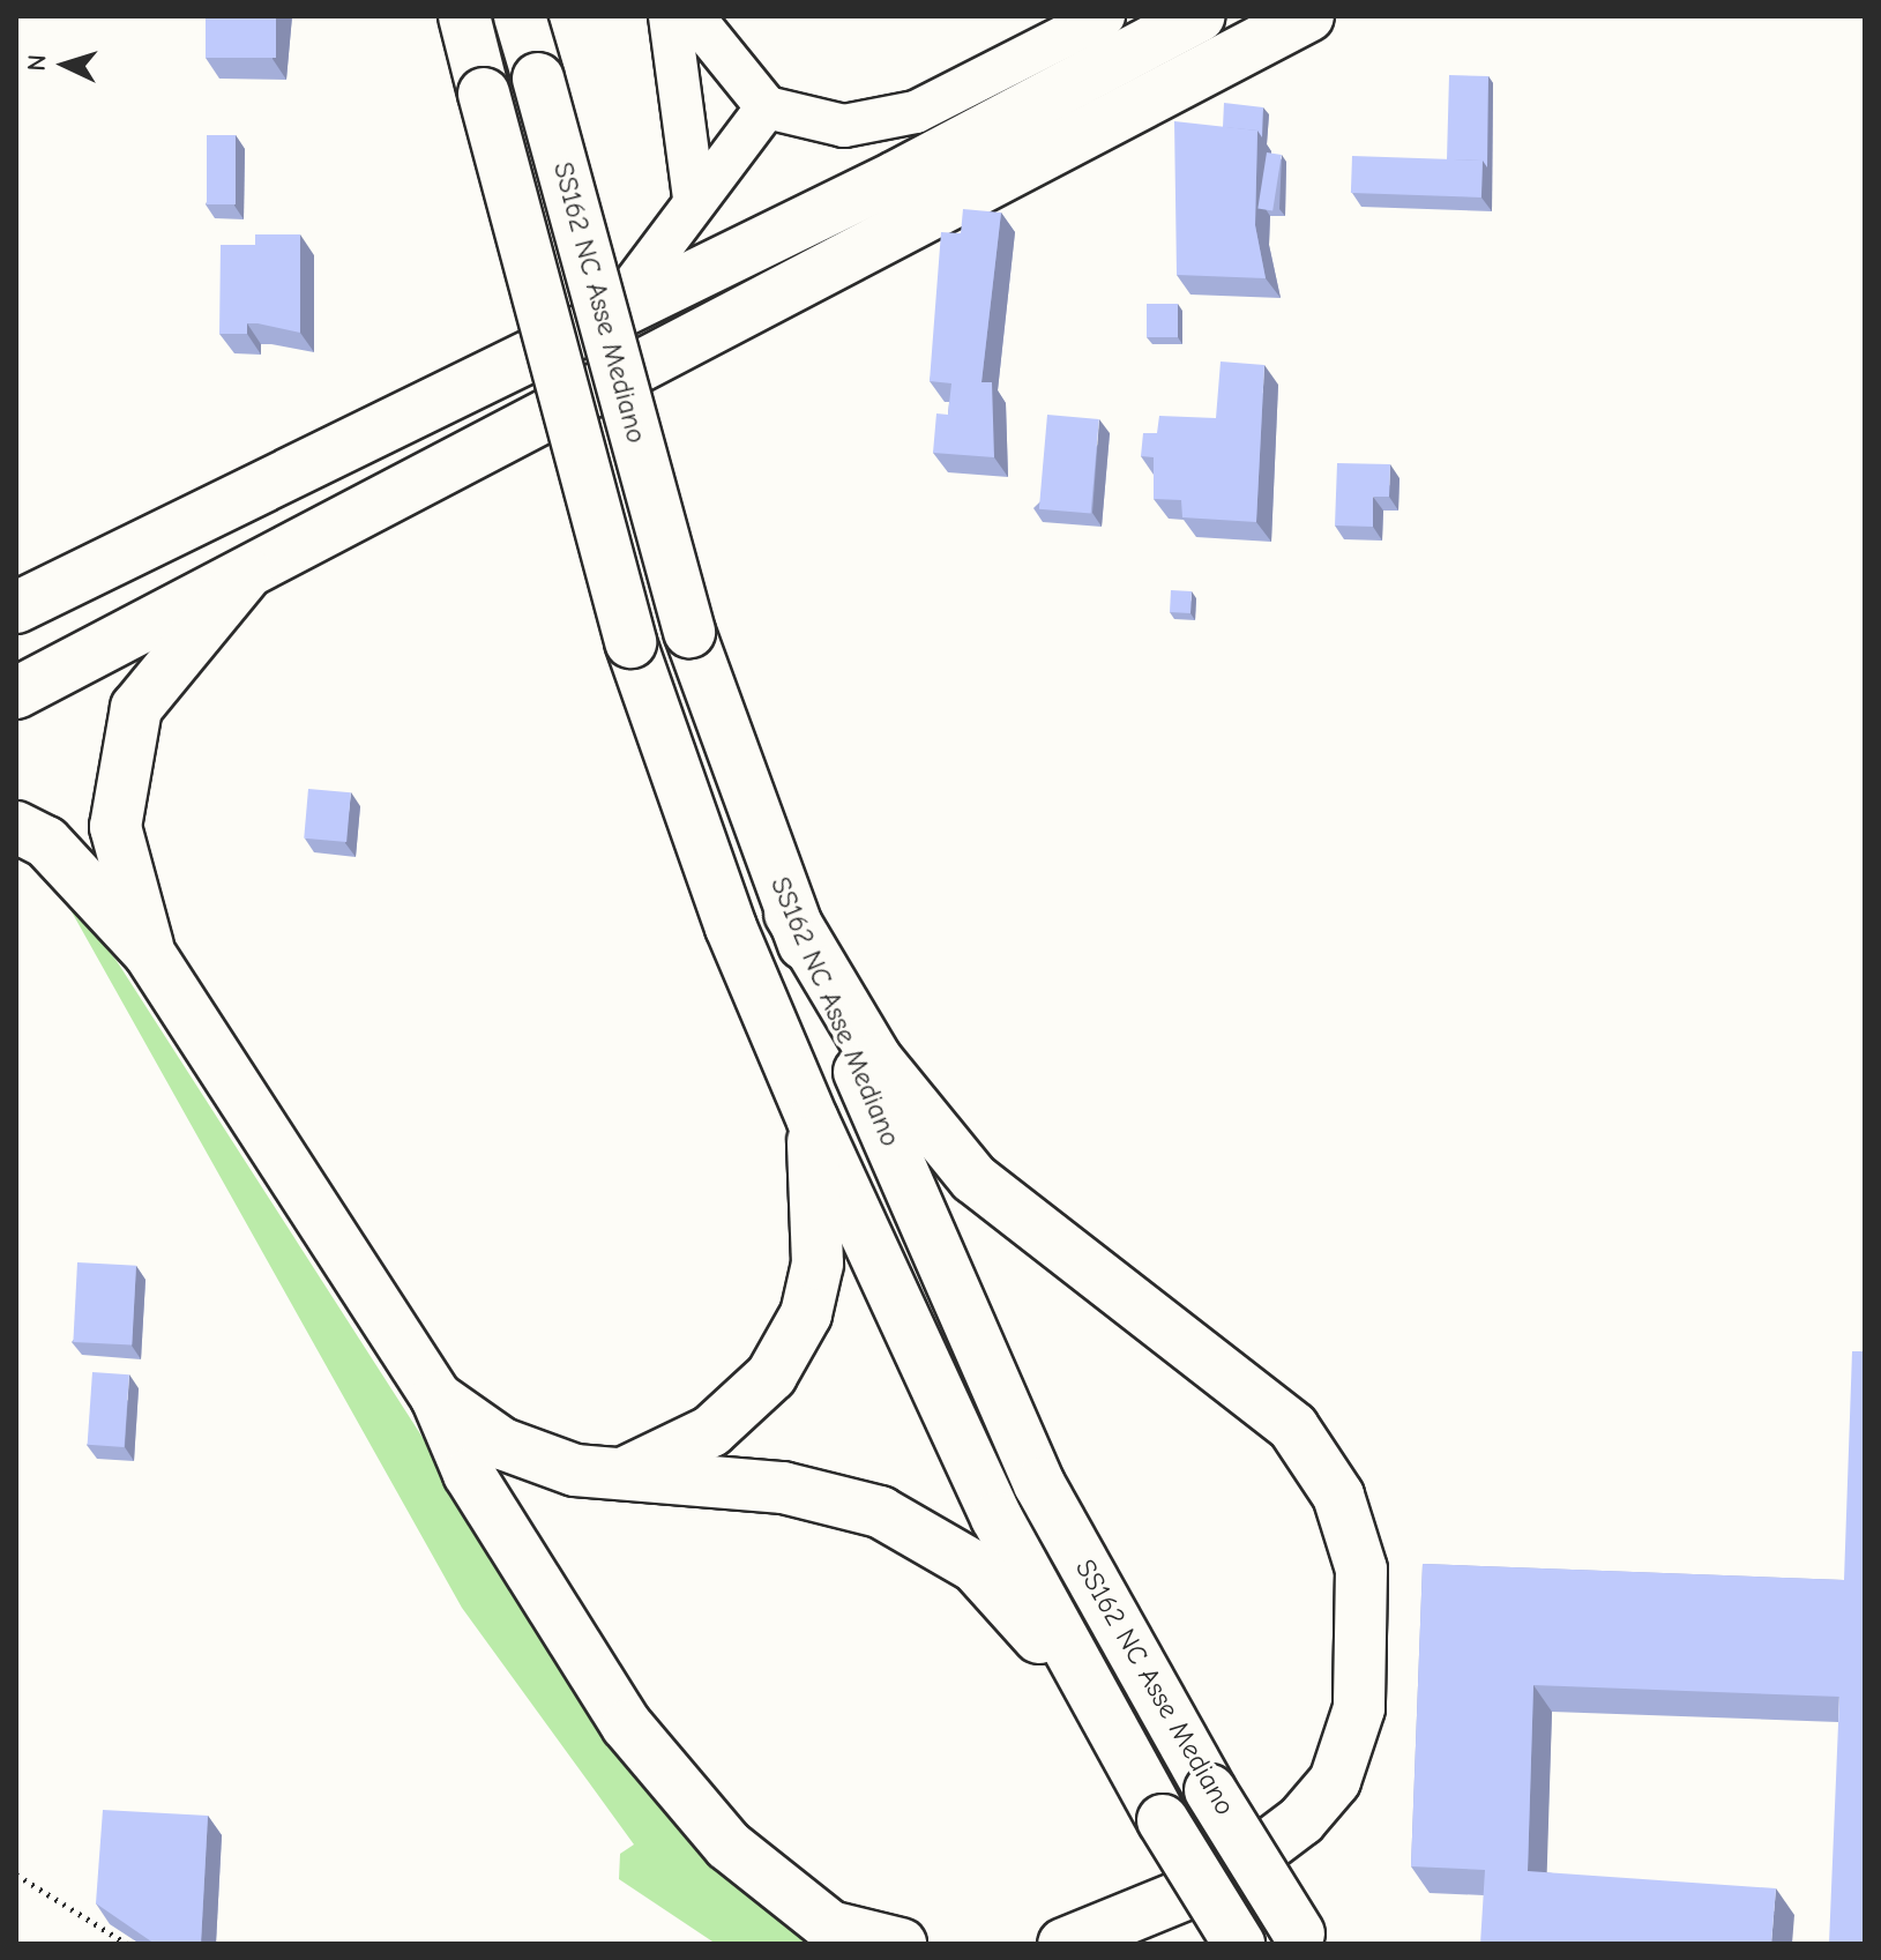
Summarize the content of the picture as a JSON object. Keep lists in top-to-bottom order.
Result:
{
  "streets": {
    "main road": ["SS162 NC Asse Mediano"]
  },
  "north": "left"
}
